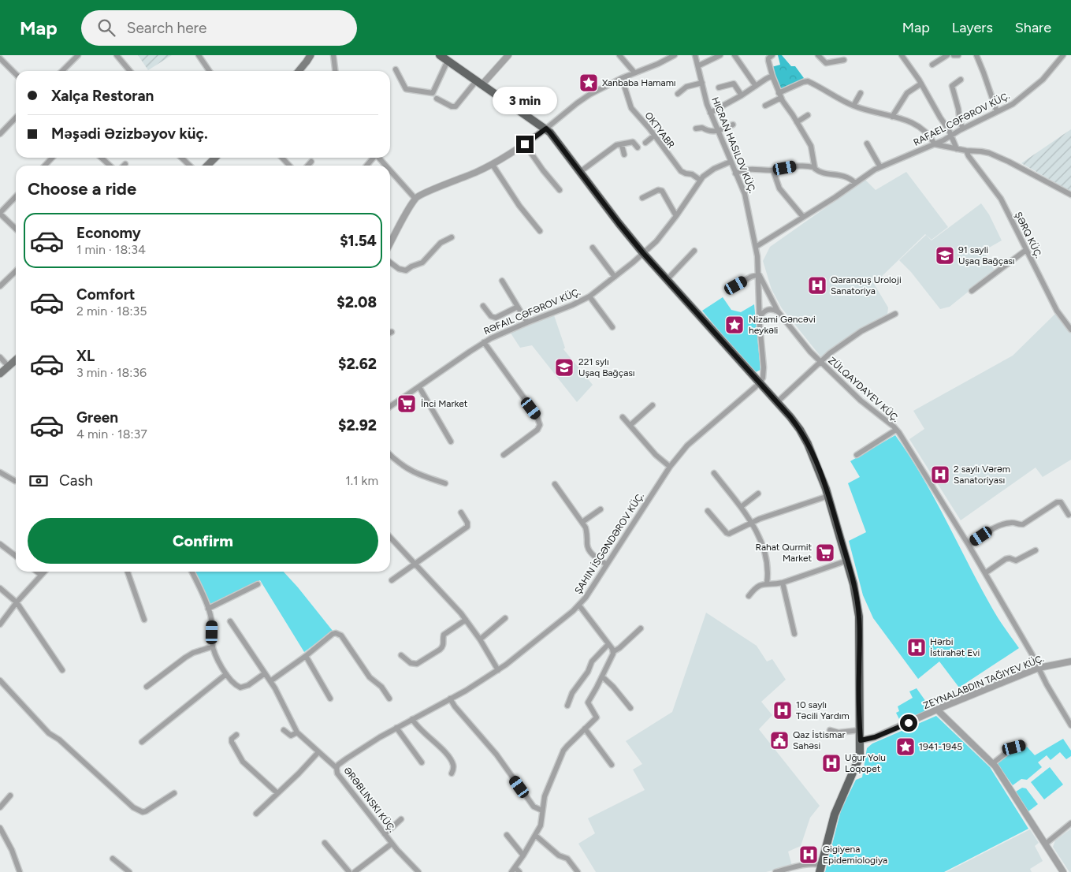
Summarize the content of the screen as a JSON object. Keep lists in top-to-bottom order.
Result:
{
  "streets": {
    "street": [
      "RAFAEL CƏFƏROV KÜÇ.",
      "OKTYABR",
      "HICRAN HASILOV KÜÇ.",
      "ŞƏRQ KÜÇ.",
      "RƏFAIL CƏFƏROV KÜÇ.",
      "ZÜLQAYDAYEV KÜÇ.",
      "ŞAHIN İSGƏNDƏROV KÜÇ.",
      "ƏRƏBLINSKI KÜÇ."
    ]
  },
  "crossings": [
    ["RAFAEL CƏFƏROV KÜÇ.", "HICRAN HASILOV KÜÇ."],
    ["OKTYABR", "RƏFAIL CƏFƏROV KÜÇ."],
    ["HICRAN HASILOV KÜÇ.", "RƏFAIL CƏFƏROV KÜÇ."],
    ["HICRAN HASILOV KÜÇ.", "ZÜLQAYDAYEV KÜÇ."],
    ["HICRAN HASILOV KÜÇ.", "ŞAHIN İSGƏNDƏROV KÜÇ."],
    ["ŞAHIN İSGƏNDƏROV KÜÇ.", "ƏRƏBLINSKI KÜÇ."]
  ],
  "places": {
    "place": ["Xanbaba Hamamı", "Nizami Gəncəvi heykəli", "1941-1945"],
    "school or university": ["91 sayli Uşaq Bağçası", "221 sylı Uşaq Bağçası"],
    "hospital": [
      "Qaranquş Uroloji Sanatoriya",
      "2 saylı Vərəm Sanatoriyası",
      "Hərbi İstirahət Evi",
      "10 saylı Təcili Yardım",
      "Uğur Yolu Loqopet",
      "Gigiyena Epidemiologiya"
    ],
    "supermarket": ["İnci Market", "Rahat Qurmit Market"],
    "public building": ["Qaz İstismar Sahəsi"]
  },
  "page": {
    "header": "Map",
    "search": "Search here",
    "nav": ["Map", "Layers", "Share"],
    "banner": ["Xalça Restoran", "Məşədi Əzizbəyov küç."],
    "bubble": "3 min",
    "heading": "Choose a ride",
    "list": [
      {
        "name": "Economy",
        "note": "1 min · 18:34",
        "value": "$1.54"
      },
      {
        "name": "Comfort",
        "note": "2 min · 18:35",
        "value": "$2.08"
      },
      {
        "name": "XL",
        "note": "3 min · 18:36",
        "value": "$2.62"
      },
      {
        "name": "Green",
        "note": "4 min · 18:37",
        "value": "$2.92"
      }
    ],
    "pay": ["Cash", "1.1 km"],
    "buttons": "Confirm"
  }
}
